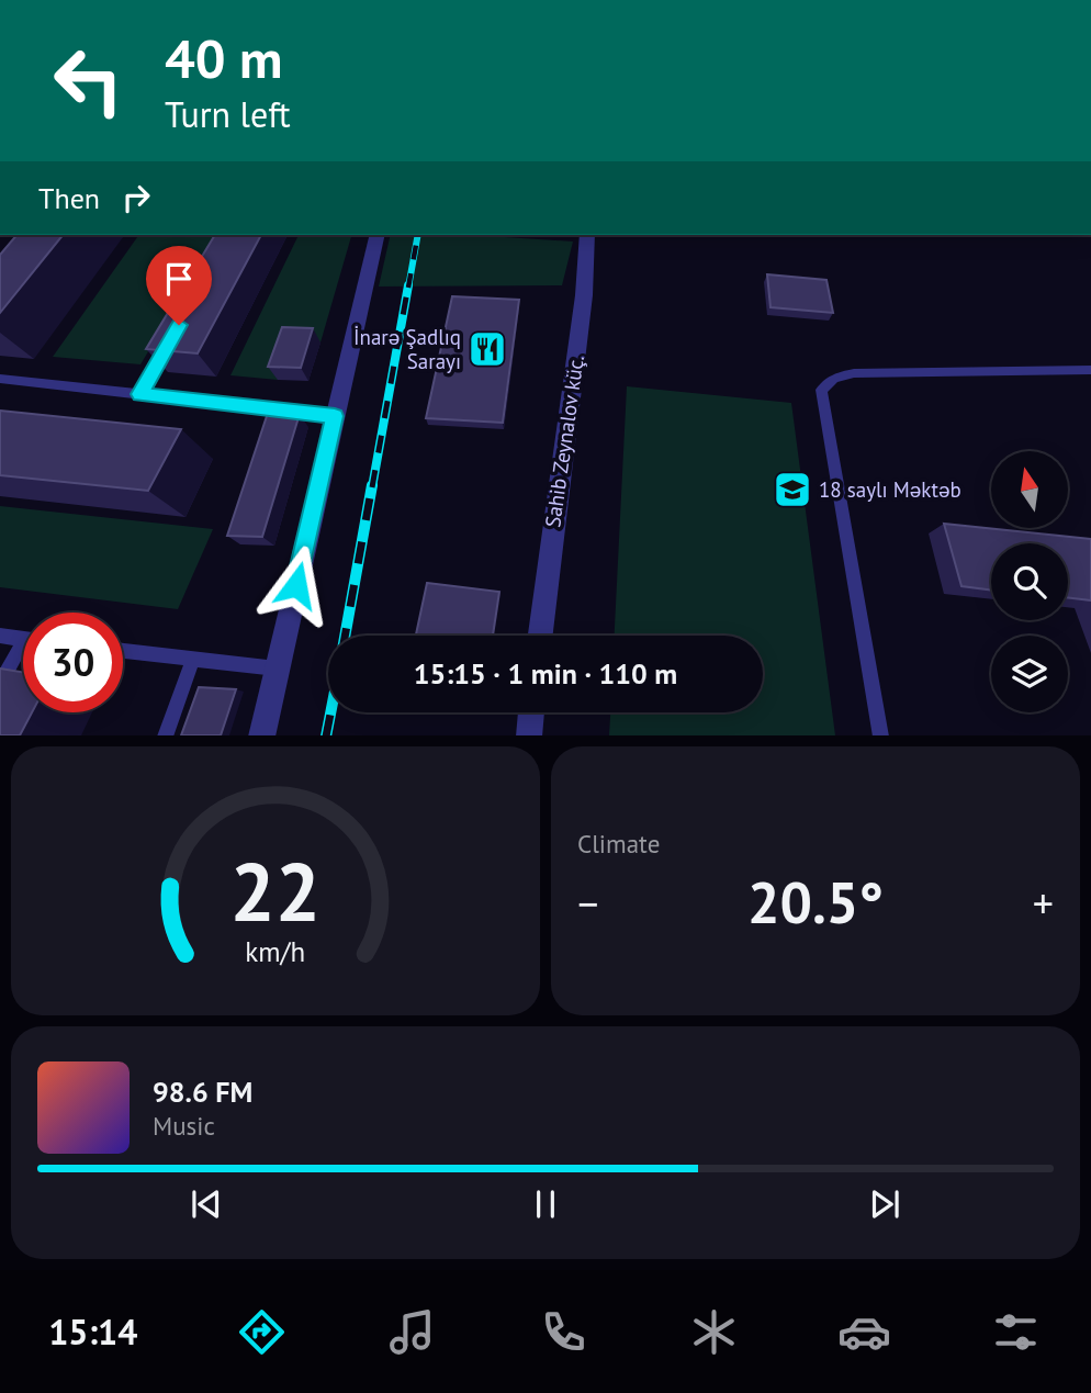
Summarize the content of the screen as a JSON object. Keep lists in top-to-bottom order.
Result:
{
  "streets": {
    "street": ["Sahib Zeynalov küç."]
  },
  "places": {
    "restaurant": ["İnarə Şadlıq Sarayı"],
    "school or university": ["18 saylı Məktəb"]
  },
  "north": "top",
  "page": {
    "turn": ["40 m", "Turn left"],
    "then": "Then",
    "limit": "30",
    "trip": "15:15 · 1 min · 110 m",
    "tile": "Climate",
    "heat": ["−", "20.5°", "+"],
    "song": ["98.6 FM", "Music"],
    "tabs": "15:14",
    "gauge": ["22", "km/h"]
  }
}
